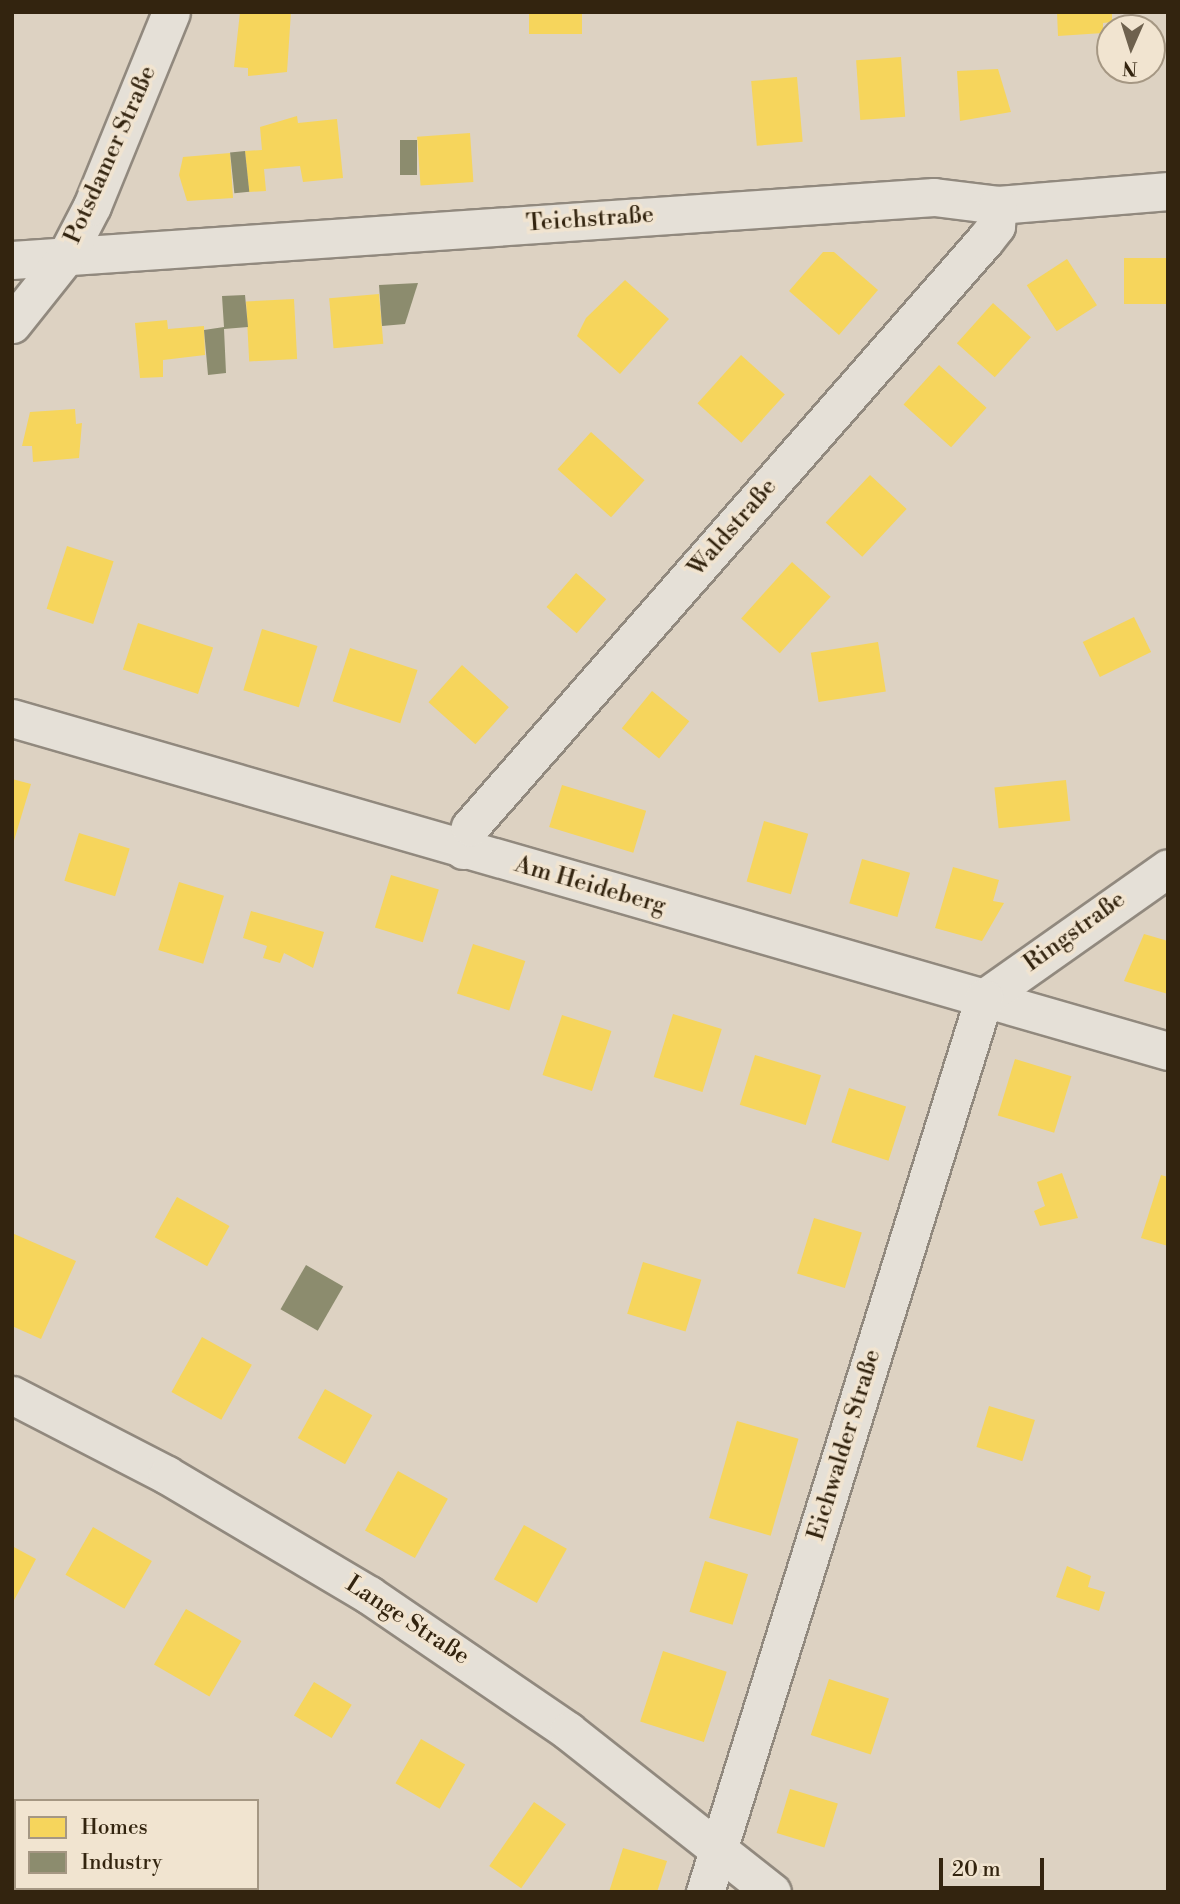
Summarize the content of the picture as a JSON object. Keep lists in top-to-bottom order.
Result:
{
  "streets": {
    "street": [
      "Potsdamer Straße",
      "Teichstraße",
      "Waldstraße",
      "Am Heideberg",
      "Ringstraße",
      "Eichwalder Straße",
      "Lange Straße"
    ]
  },
  "crossings": [
    ["Potsdamer Straße", "Teichstraße"],
    ["Teichstraße", "Waldstraße"],
    ["Waldstraße", "Am Heideberg"],
    ["Am Heideberg", "Ringstraße"],
    ["Am Heideberg", "Eichwalder Straße"],
    ["Ringstraße", "Eichwalder Straße"],
    ["Eichwalder Straße", "Lange Straße"]
  ],
  "legend": ["Homes", "Industry"],
  "scale_bar": "20 m",
  "north": "bottom"
}
